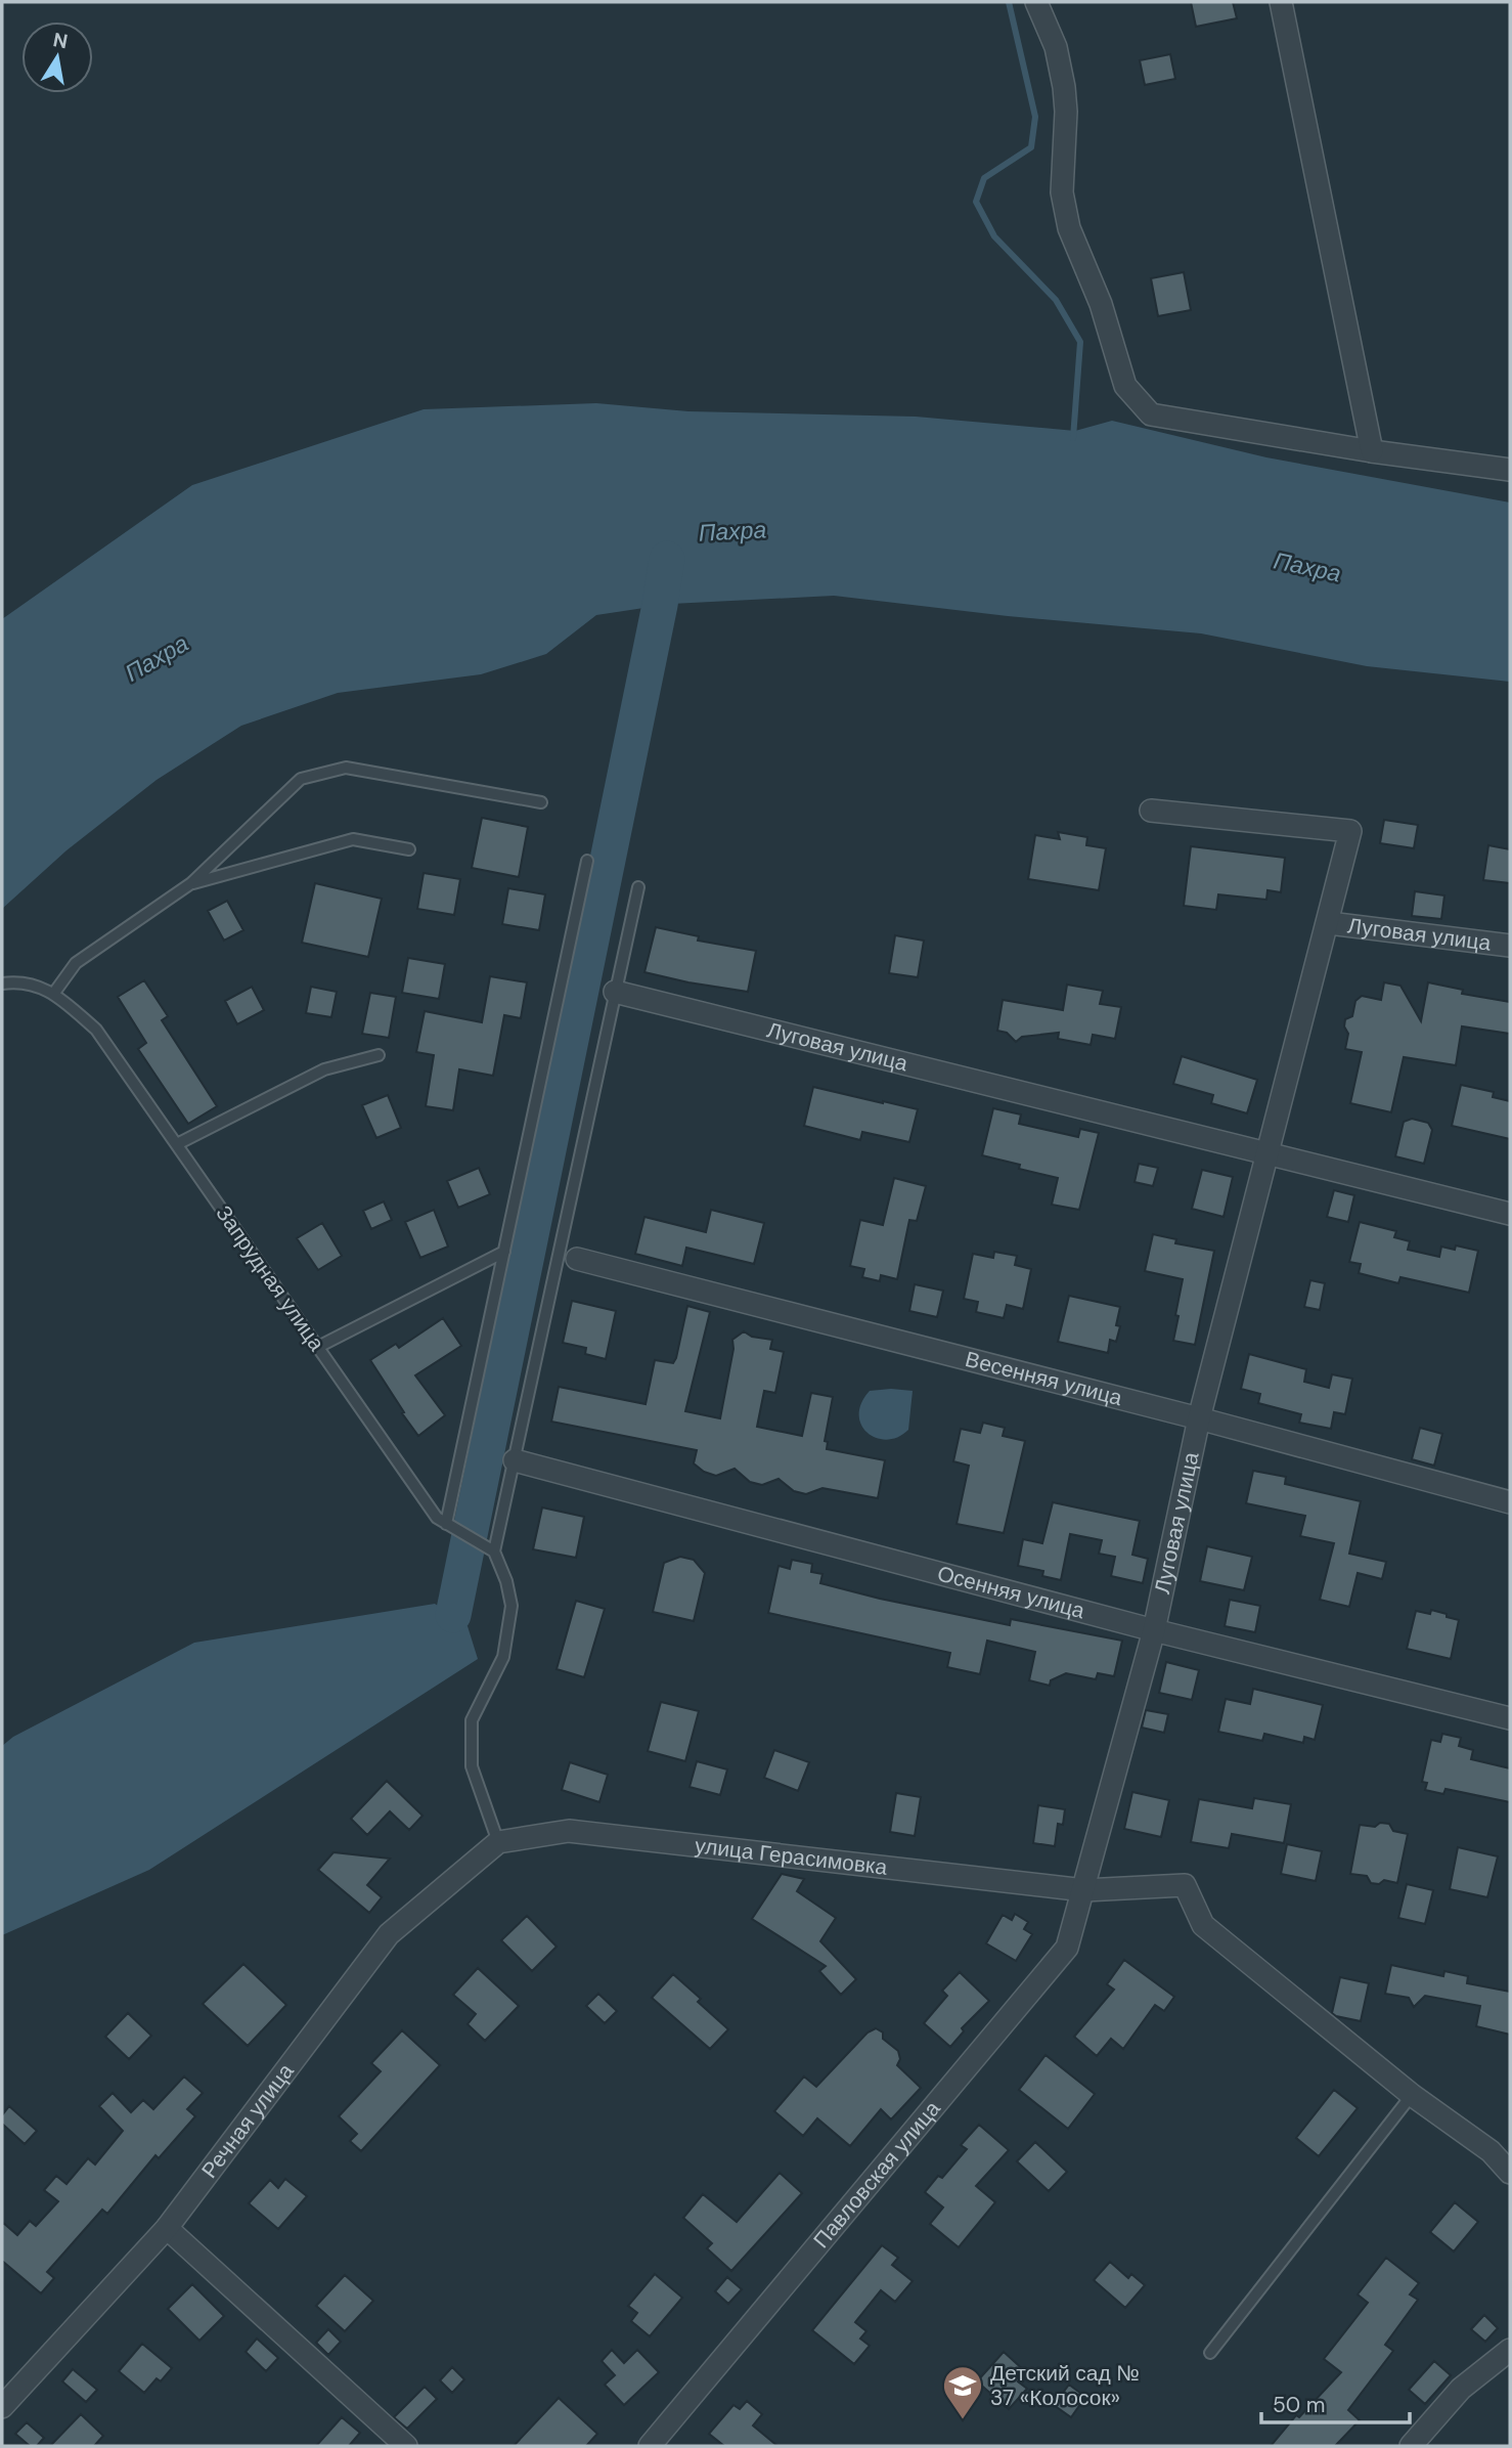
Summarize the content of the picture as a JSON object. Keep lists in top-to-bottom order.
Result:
{
  "streets": {
    "street": [
      "Луговая улица",
      "Весенняя улица",
      "Осенняя улица",
      "улица Герасимовка",
      "Речная улица",
      "Павловская улица"
    ],
    "lane": ["Запрудная улица"]
  },
  "crossings": [
    ["Луговая улица", "Весенняя улица"],
    ["Луговая улица", "Осенняя улица"],
    ["Луговая улица", "улица Герасимовка"],
    ["Луговая улица", "Павловская улица"],
    ["улица Герасимовка", "Речная улица"],
    ["улица Герасимовка", "Павловская улица"]
  ],
  "water": ["Пахра"],
  "places": {
    "school or university": ["Детский сад № 37 «Колосок»"]
  },
  "scale_bar": "50 m",
  "north": "top"
}
